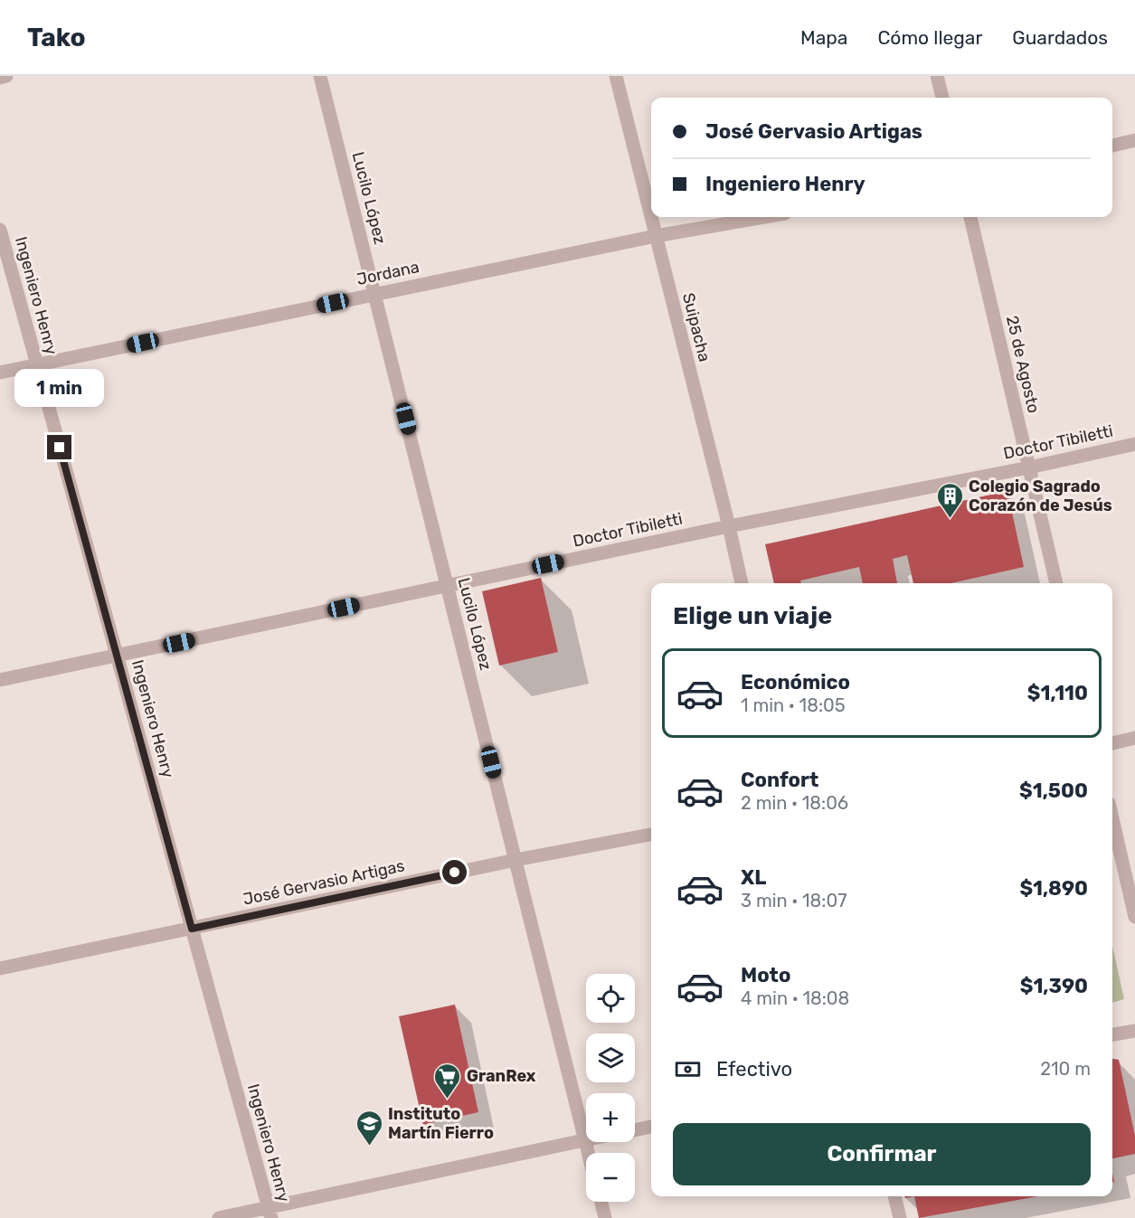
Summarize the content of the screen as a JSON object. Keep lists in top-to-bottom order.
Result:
{
  "streets": {
    "street": [
      "Lucilo López",
      "Jordana",
      "Ingeniero Henry",
      "Suipacha",
      "25 de Agosto",
      "Doctor Tibiletti",
      "José Gervasio Artigas"
    ]
  },
  "crossings": [
    ["Lucilo López", "Jordana"],
    ["Lucilo López", "Doctor Tibiletti"],
    ["Lucilo López", "José Gervasio Artigas"],
    ["Jordana", "Ingeniero Henry"],
    ["Jordana", "Suipacha"],
    ["Ingeniero Henry", "Doctor Tibiletti"],
    ["Ingeniero Henry", "José Gervasio Artigas"],
    ["Suipacha", "Doctor Tibiletti"],
    ["25 de Agosto", "Doctor Tibiletti"]
  ],
  "places": {
    "building": ["Colegio Sagrado Corazón de Jesús"],
    "supermarket": ["GranRex"],
    "school or university": ["Instituto Martín Fierro"]
  },
  "page": {
    "header": "Tako",
    "nav": ["Mapa", "Cómo llegar", "Guardados"],
    "banner": ["José Gervasio Artigas", "Ingeniero Henry"],
    "bubble": "1 min",
    "heading": "Elige un viaje",
    "list": [
      {
        "name": "Económico",
        "note": "1 min · 18:05",
        "value": "$1,110"
      },
      {
        "name": "Confort",
        "note": "2 min · 18:06",
        "value": "$1,500"
      },
      {
        "name": "XL",
        "note": "3 min · 18:07",
        "value": "$1,890"
      },
      {
        "name": "Moto",
        "note": "4 min · 18:08",
        "value": "$1,390"
      }
    ],
    "map_buttons": ["+", "−"],
    "pay": ["Efectivo", "210 m"],
    "buttons": "Confirmar"
  }
}
